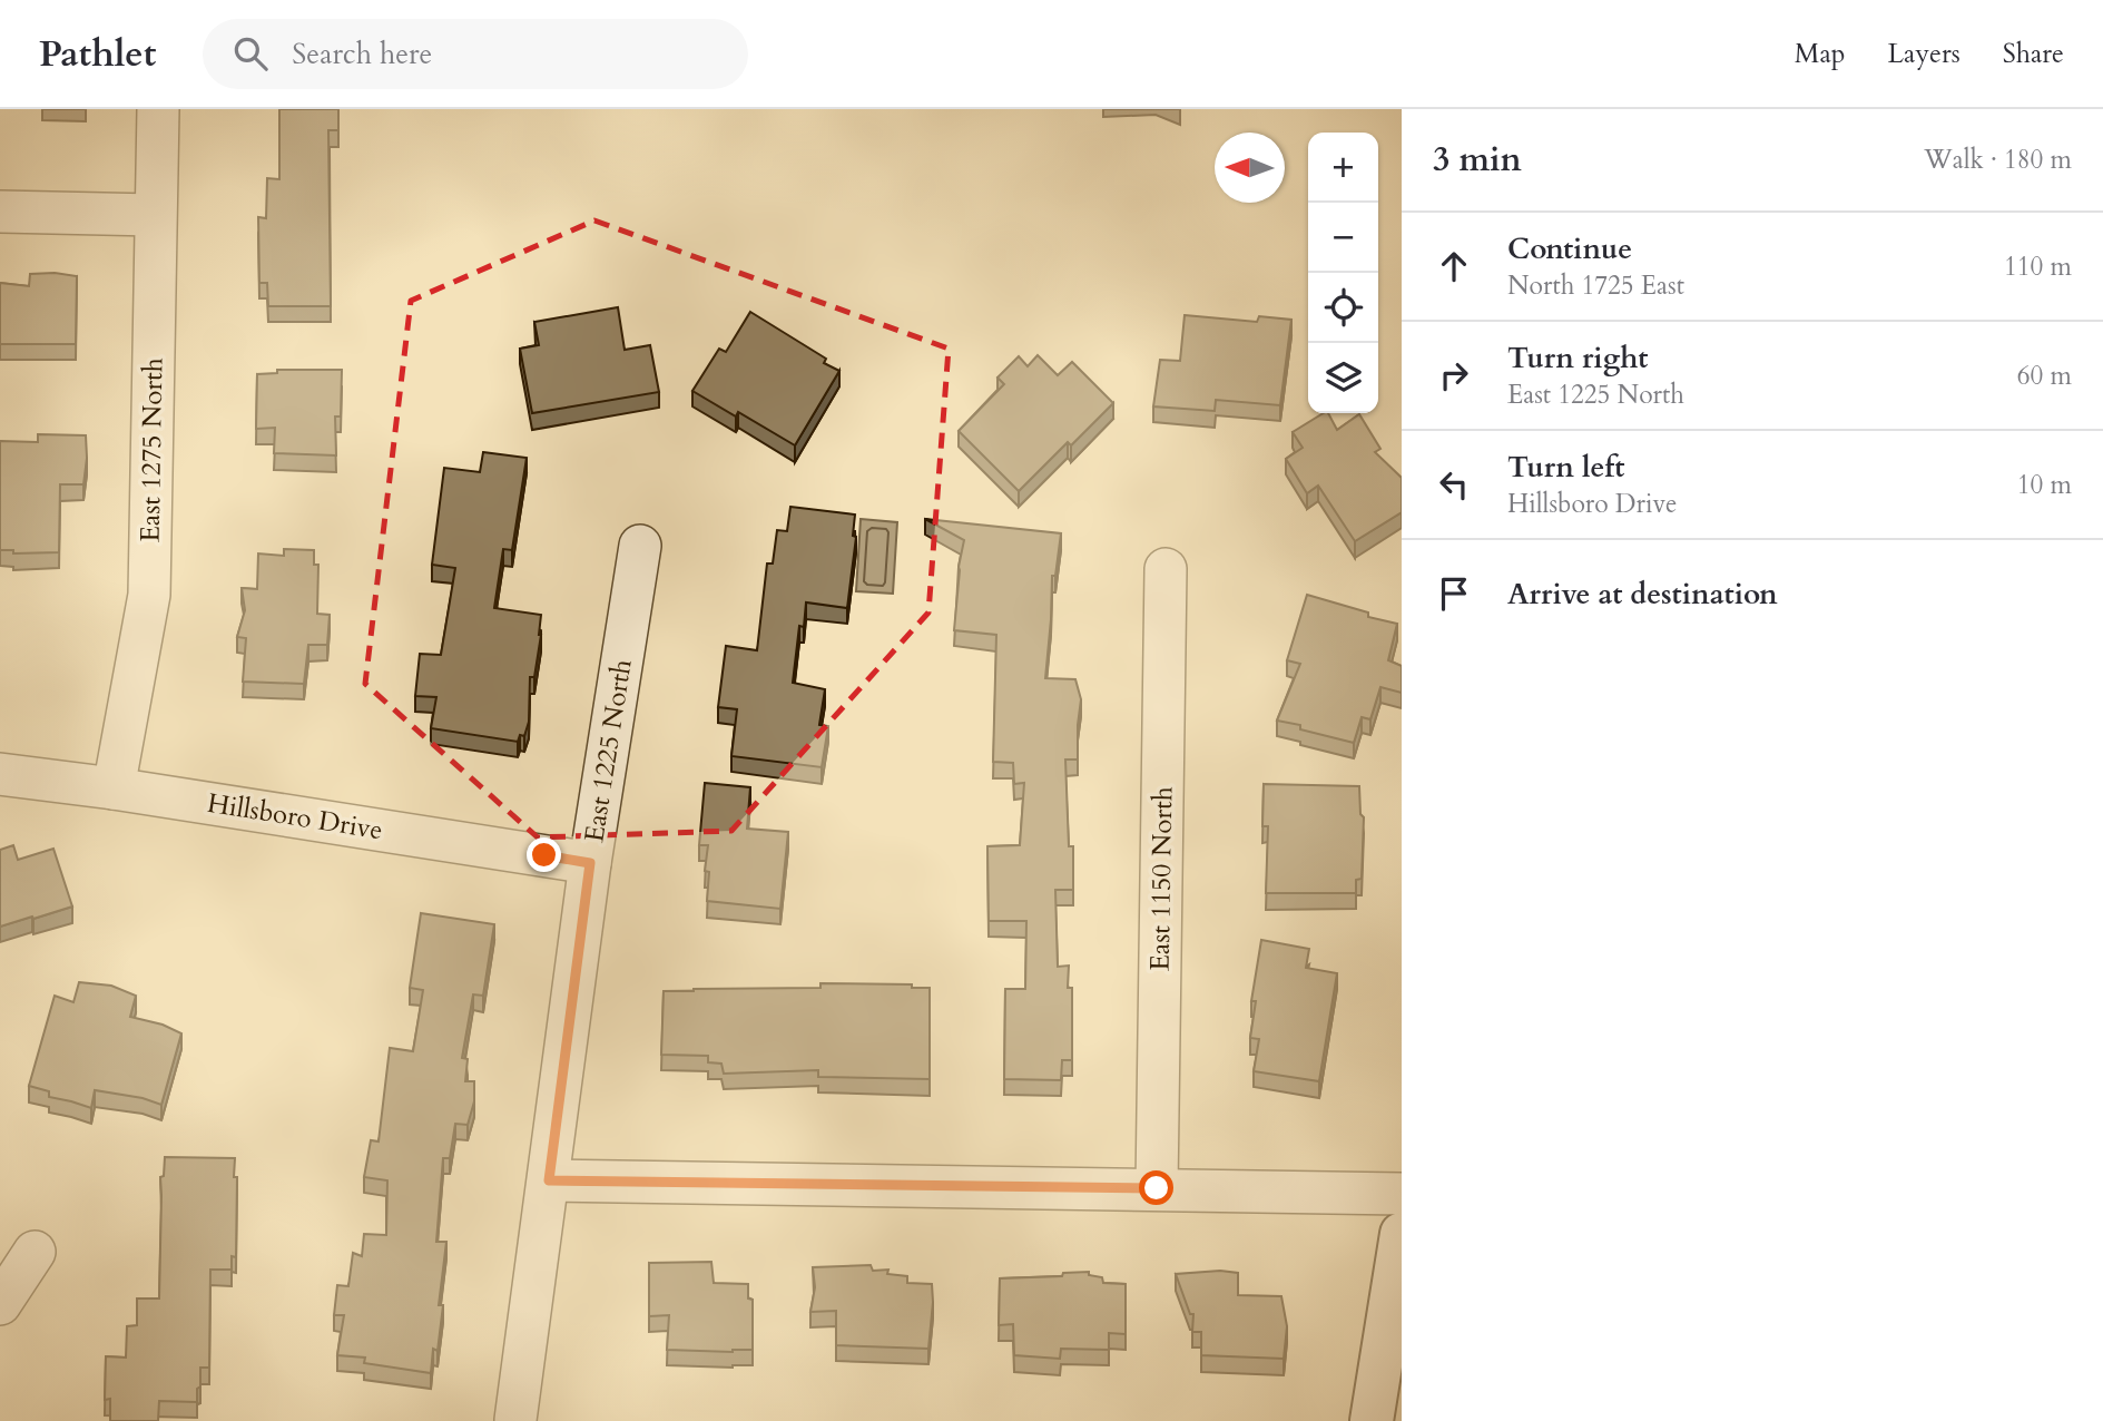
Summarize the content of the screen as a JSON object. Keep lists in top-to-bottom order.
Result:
{
  "streets": {
    "street": [
      "East 1275 North",
      "East 1225 North",
      "Hillsboro Drive",
      "East 1150 North"
    ]
  },
  "crossings": [
    ["East 1275 North", "Hillsboro Drive"],
    ["East 1225 North", "Hillsboro Drive"]
  ],
  "north": "left",
  "page": {
    "header": "Pathlet",
    "search": "Search here",
    "nav": ["Map", "Layers", "Share"],
    "heading": ["3 min", "Walk · 180 m"],
    "map_buttons": ["+", "−"],
    "list": [
      ["Continue", "North 1725 East", "110 m"],
      ["Turn right", "East 1225 North", "60 m"],
      ["Turn left", "Hillsboro Drive", "10 m"],
      "Arrive at destination"
    ]
  }
}
